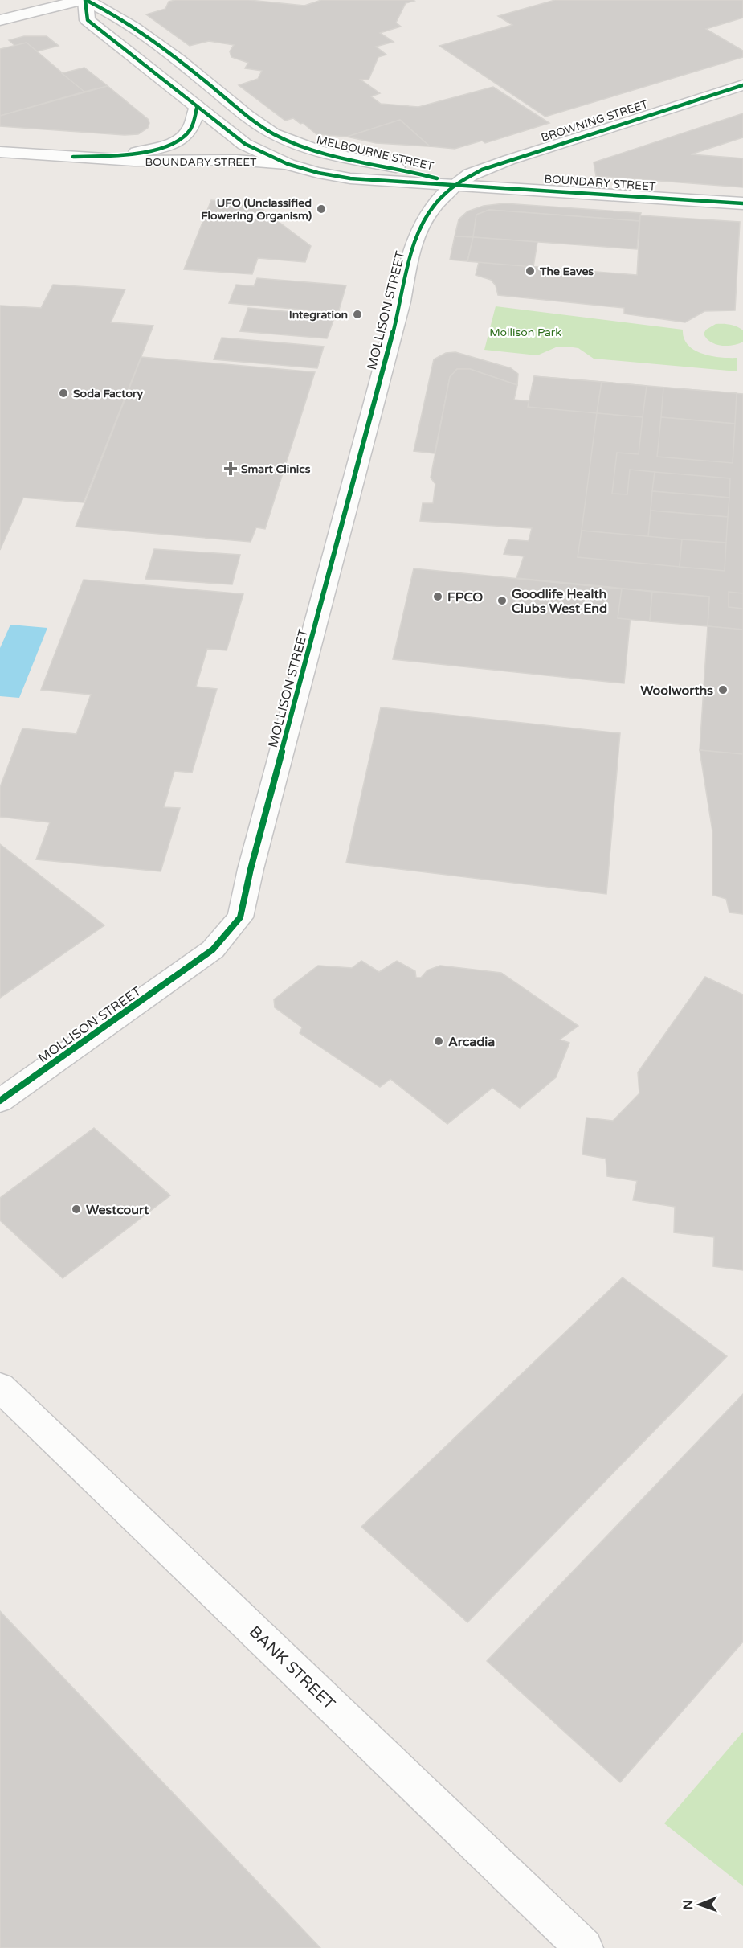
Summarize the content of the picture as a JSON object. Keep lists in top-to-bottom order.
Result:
{
  "streets": {
    "street": [
      "BROWNING STREET",
      "MELBOURNE STREET",
      "BOUNDARY STREET",
      "MOLLISON STREET",
      "BANK STREET"
    ]
  },
  "crossings": [
    ["BROWNING STREET", "MELBOURNE STREET"],
    ["BROWNING STREET", "BOUNDARY STREET"],
    ["BROWNING STREET", "MOLLISON STREET"],
    ["MELBOURNE STREET", "BOUNDARY STREET"],
    ["MELBOURNE STREET", "MOLLISON STREET"],
    ["BOUNDARY STREET", "MOLLISON STREET"]
  ],
  "parks": ["Mollison Park"],
  "places": {
    "other": [
      "UFO (Unclassified Flowering Organism)",
      "The Eaves",
      "Integration",
      "Soda Factory",
      "FPCO",
      "Goodlife Health Clubs West End",
      "Woolworths",
      "Arcadia",
      "Westcourt"
    ],
    "health": ["Smart Clinics"]
  },
  "north": "left"
}
